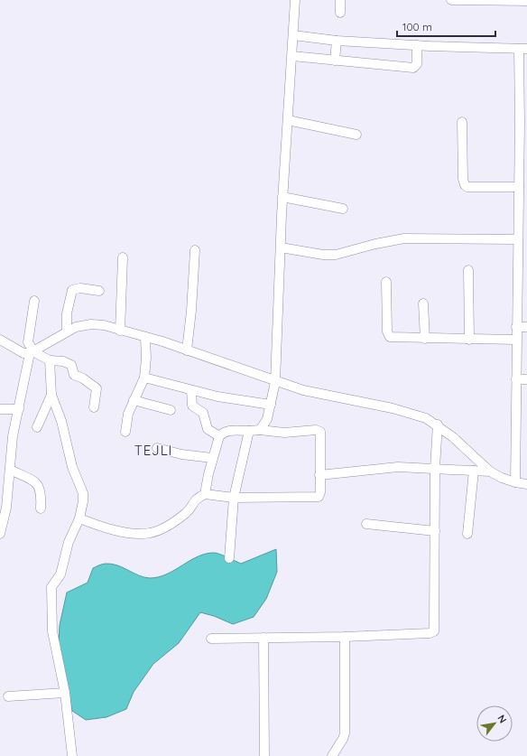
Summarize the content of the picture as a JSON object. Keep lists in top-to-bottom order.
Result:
{
  "districts": ["TEJLI"],
  "scale_bar": "100 m",
  "north": "top right"
}
